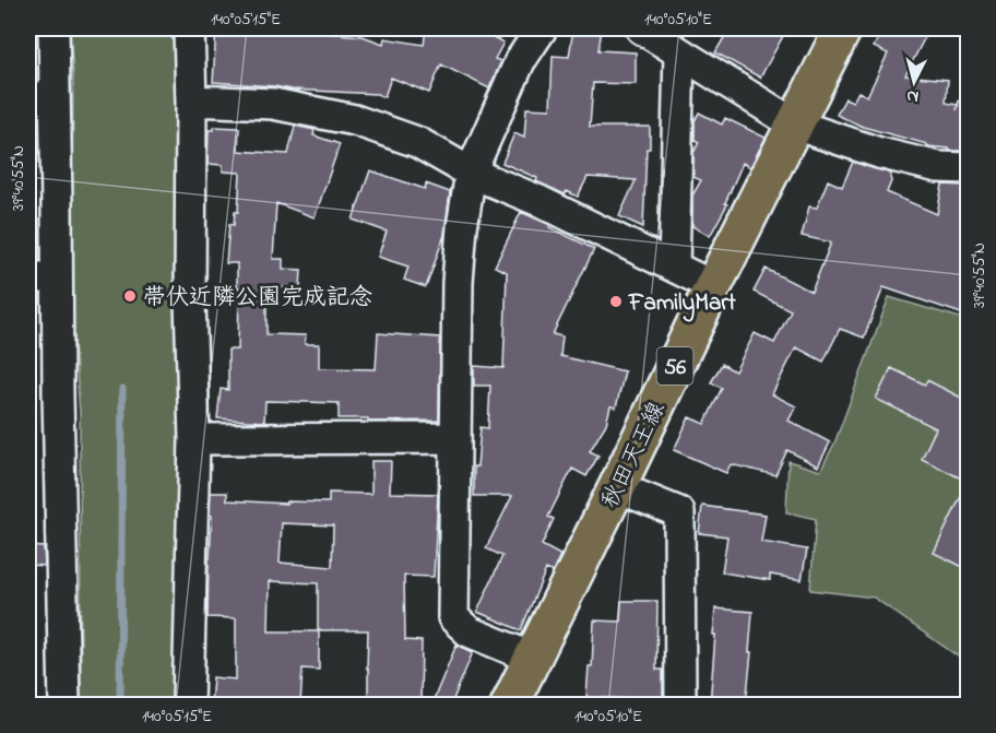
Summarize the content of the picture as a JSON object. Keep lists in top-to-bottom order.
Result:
{
  "streets": {
    "main road": ["56", "秋田天王線"]
  },
  "places": ["帯伏近隣公園完成記念", "FamilyMart"],
  "north": "bottom",
  "coordinates": ["140°05'15\"E", "140°05'10\"E", "39°40'55\"N"]
}
